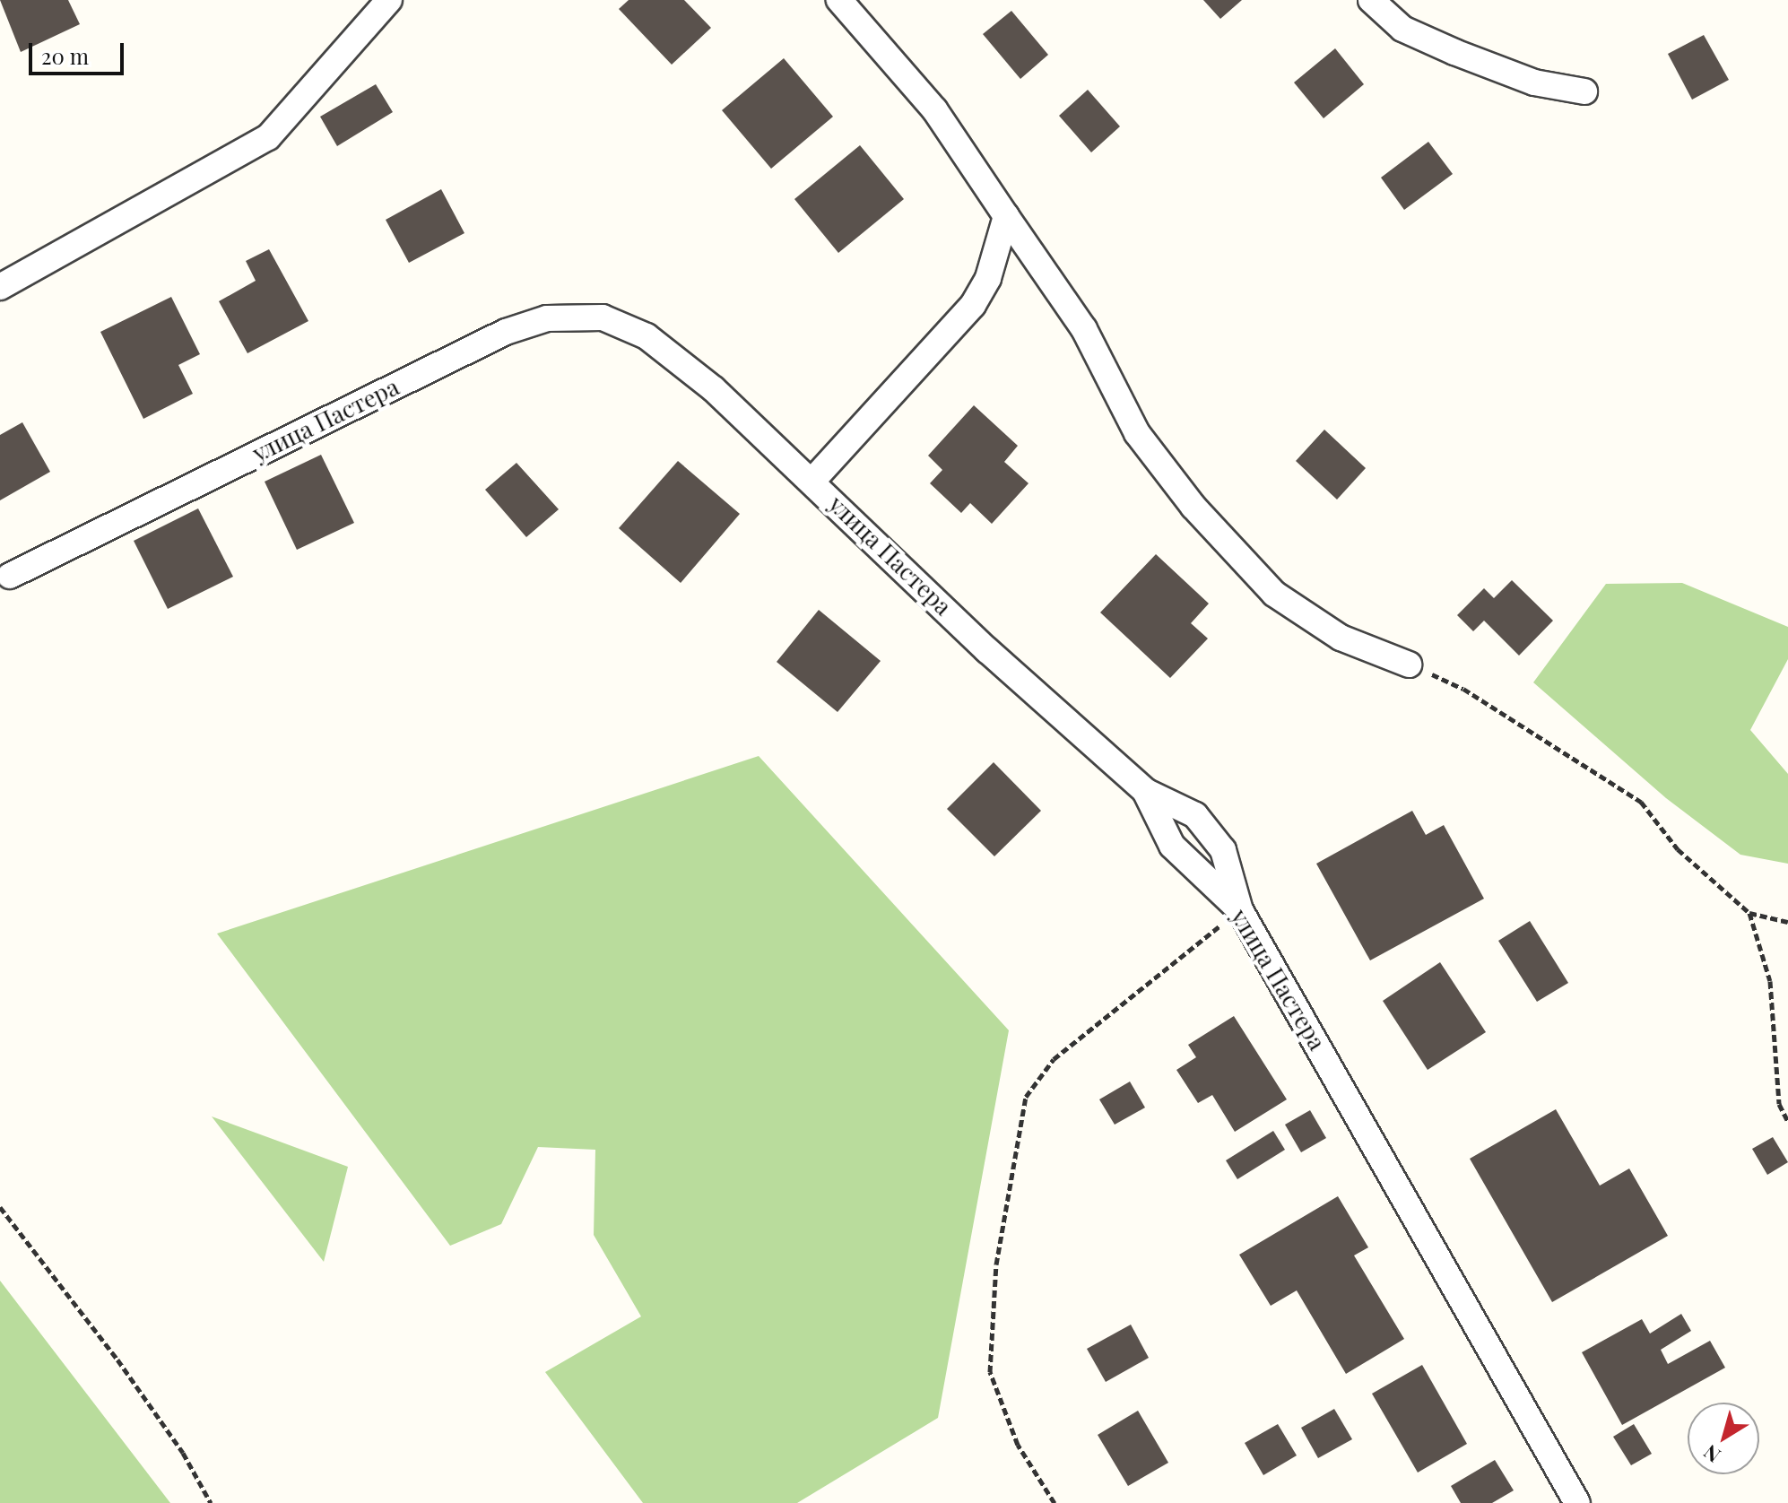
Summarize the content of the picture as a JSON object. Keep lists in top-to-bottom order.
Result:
{
  "streets": {
    "street": ["улица Пастера"]
  },
  "scale_bar": "20 m",
  "north": "bottom left"
}
